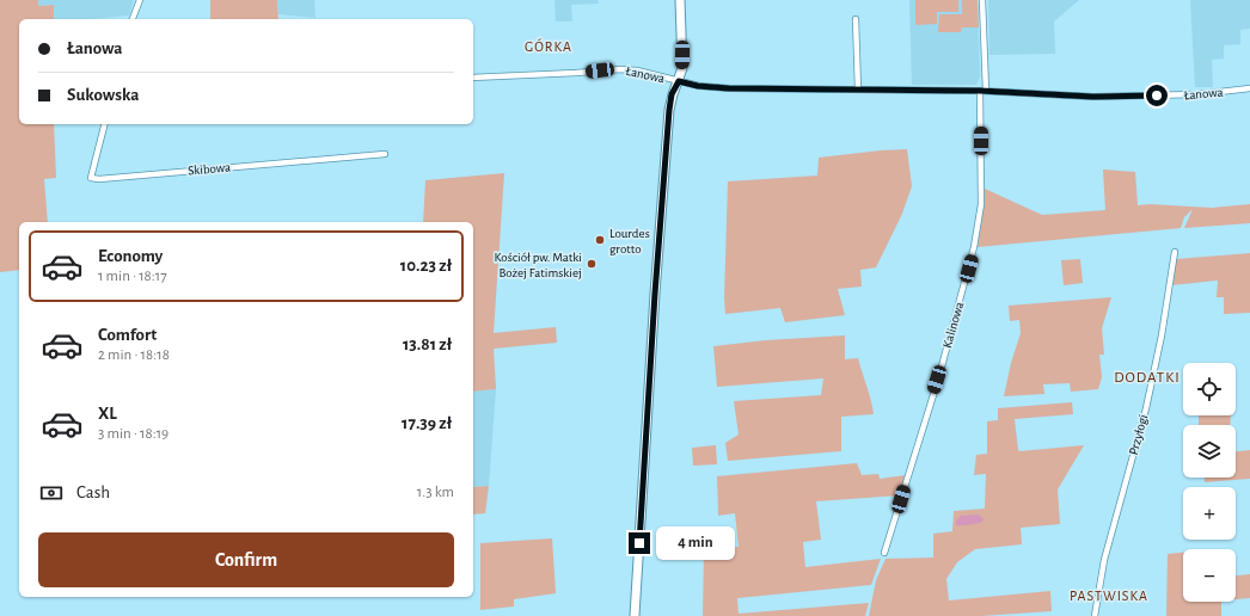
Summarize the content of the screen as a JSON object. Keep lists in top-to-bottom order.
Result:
{
  "streets": {
    "street": [
      "Łanowa",
      "Skibowa",
      "Kalinowa",
      "Przyłogi"
    ]
  },
  "crossings": [
    ["Łanowa", "Kalinowa"]
  ],
  "districts": ["GÓRKA", "DODATKI", "PASTWISKA"],
  "places": ["Lourdes grotto", "Kościół pw. Matki Bożej Fatimskiej"],
  "page": {
    "banner": ["Łanowa", "Sukowska"],
    "list": [
      {
        "name": "Economy",
        "note": "1 min · 18:17",
        "value": "10.23 zł"
      },
      {
        "name": "Comfort",
        "note": "2 min · 18:18",
        "value": "13.81 zł"
      },
      {
        "name": "XL",
        "note": "3 min · 18:19",
        "value": "17.39 zł"
      }
    ],
    "map_buttons": ["+", "−"],
    "pay": ["Cash", "1.3 km"],
    "buttons": "Confirm",
    "bubble": "4 min"
  }
}
